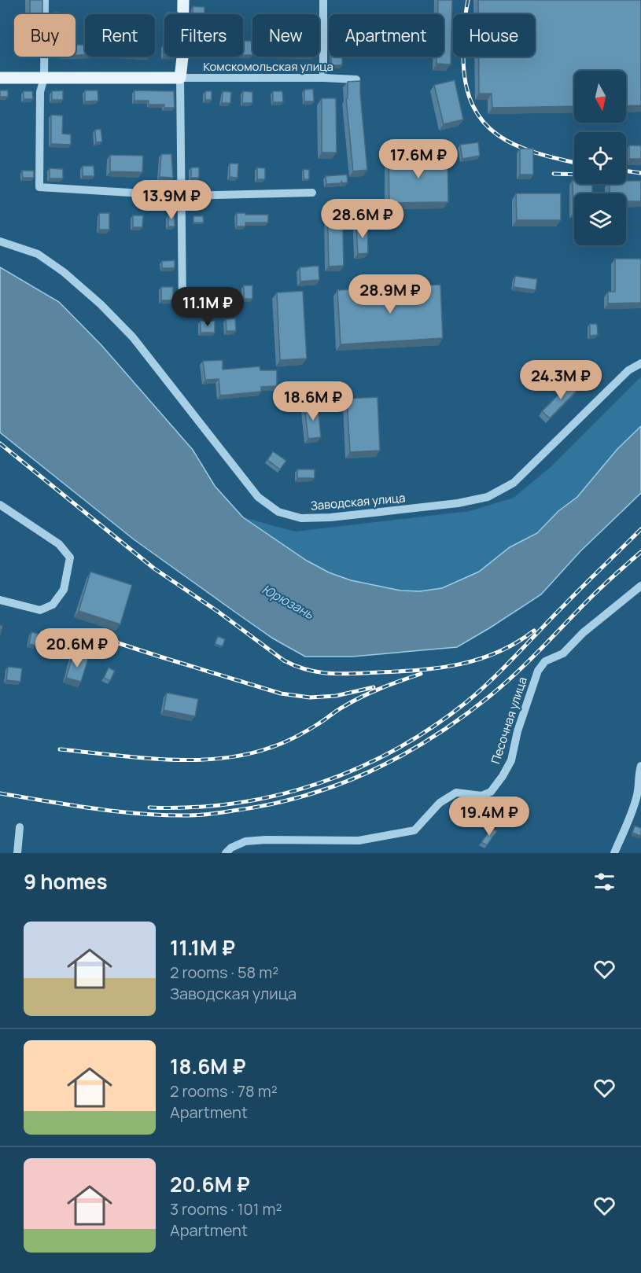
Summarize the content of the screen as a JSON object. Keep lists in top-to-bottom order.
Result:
{
  "streets": {
    "street": ["Комскомольская улица", "Заводская улица", "Песочная улица"]
  },
  "water": ["Юрюзань"],
  "north": "bottom",
  "page": {
    "chip": [
      "Buy",
      "Rent",
      "Filters",
      "New",
      "Apartment",
      "House"
    ],
    "price": [
      "17.6M ₽",
      "13.9M ₽",
      "28.6M ₽",
      "28.9M ₽",
      "11.1M ₽",
      "24.3M ₽",
      "18.6M ₽",
      "20.6M ₽",
      "19.4M ₽"
    ],
    "heading": "9 homes",
    "list": [
      {
        "name": "11.1M ₽",
        "note": "2 rooms · 58 m² · Заводская улица"
      },
      {
        "name": "18.6M ₽",
        "note": "2 rooms · 78 m² · Apartment"
      },
      {
        "name": "20.6M ₽",
        "note": "3 rooms · 101 m² · Apartment"
      }
    ]
  }
}
